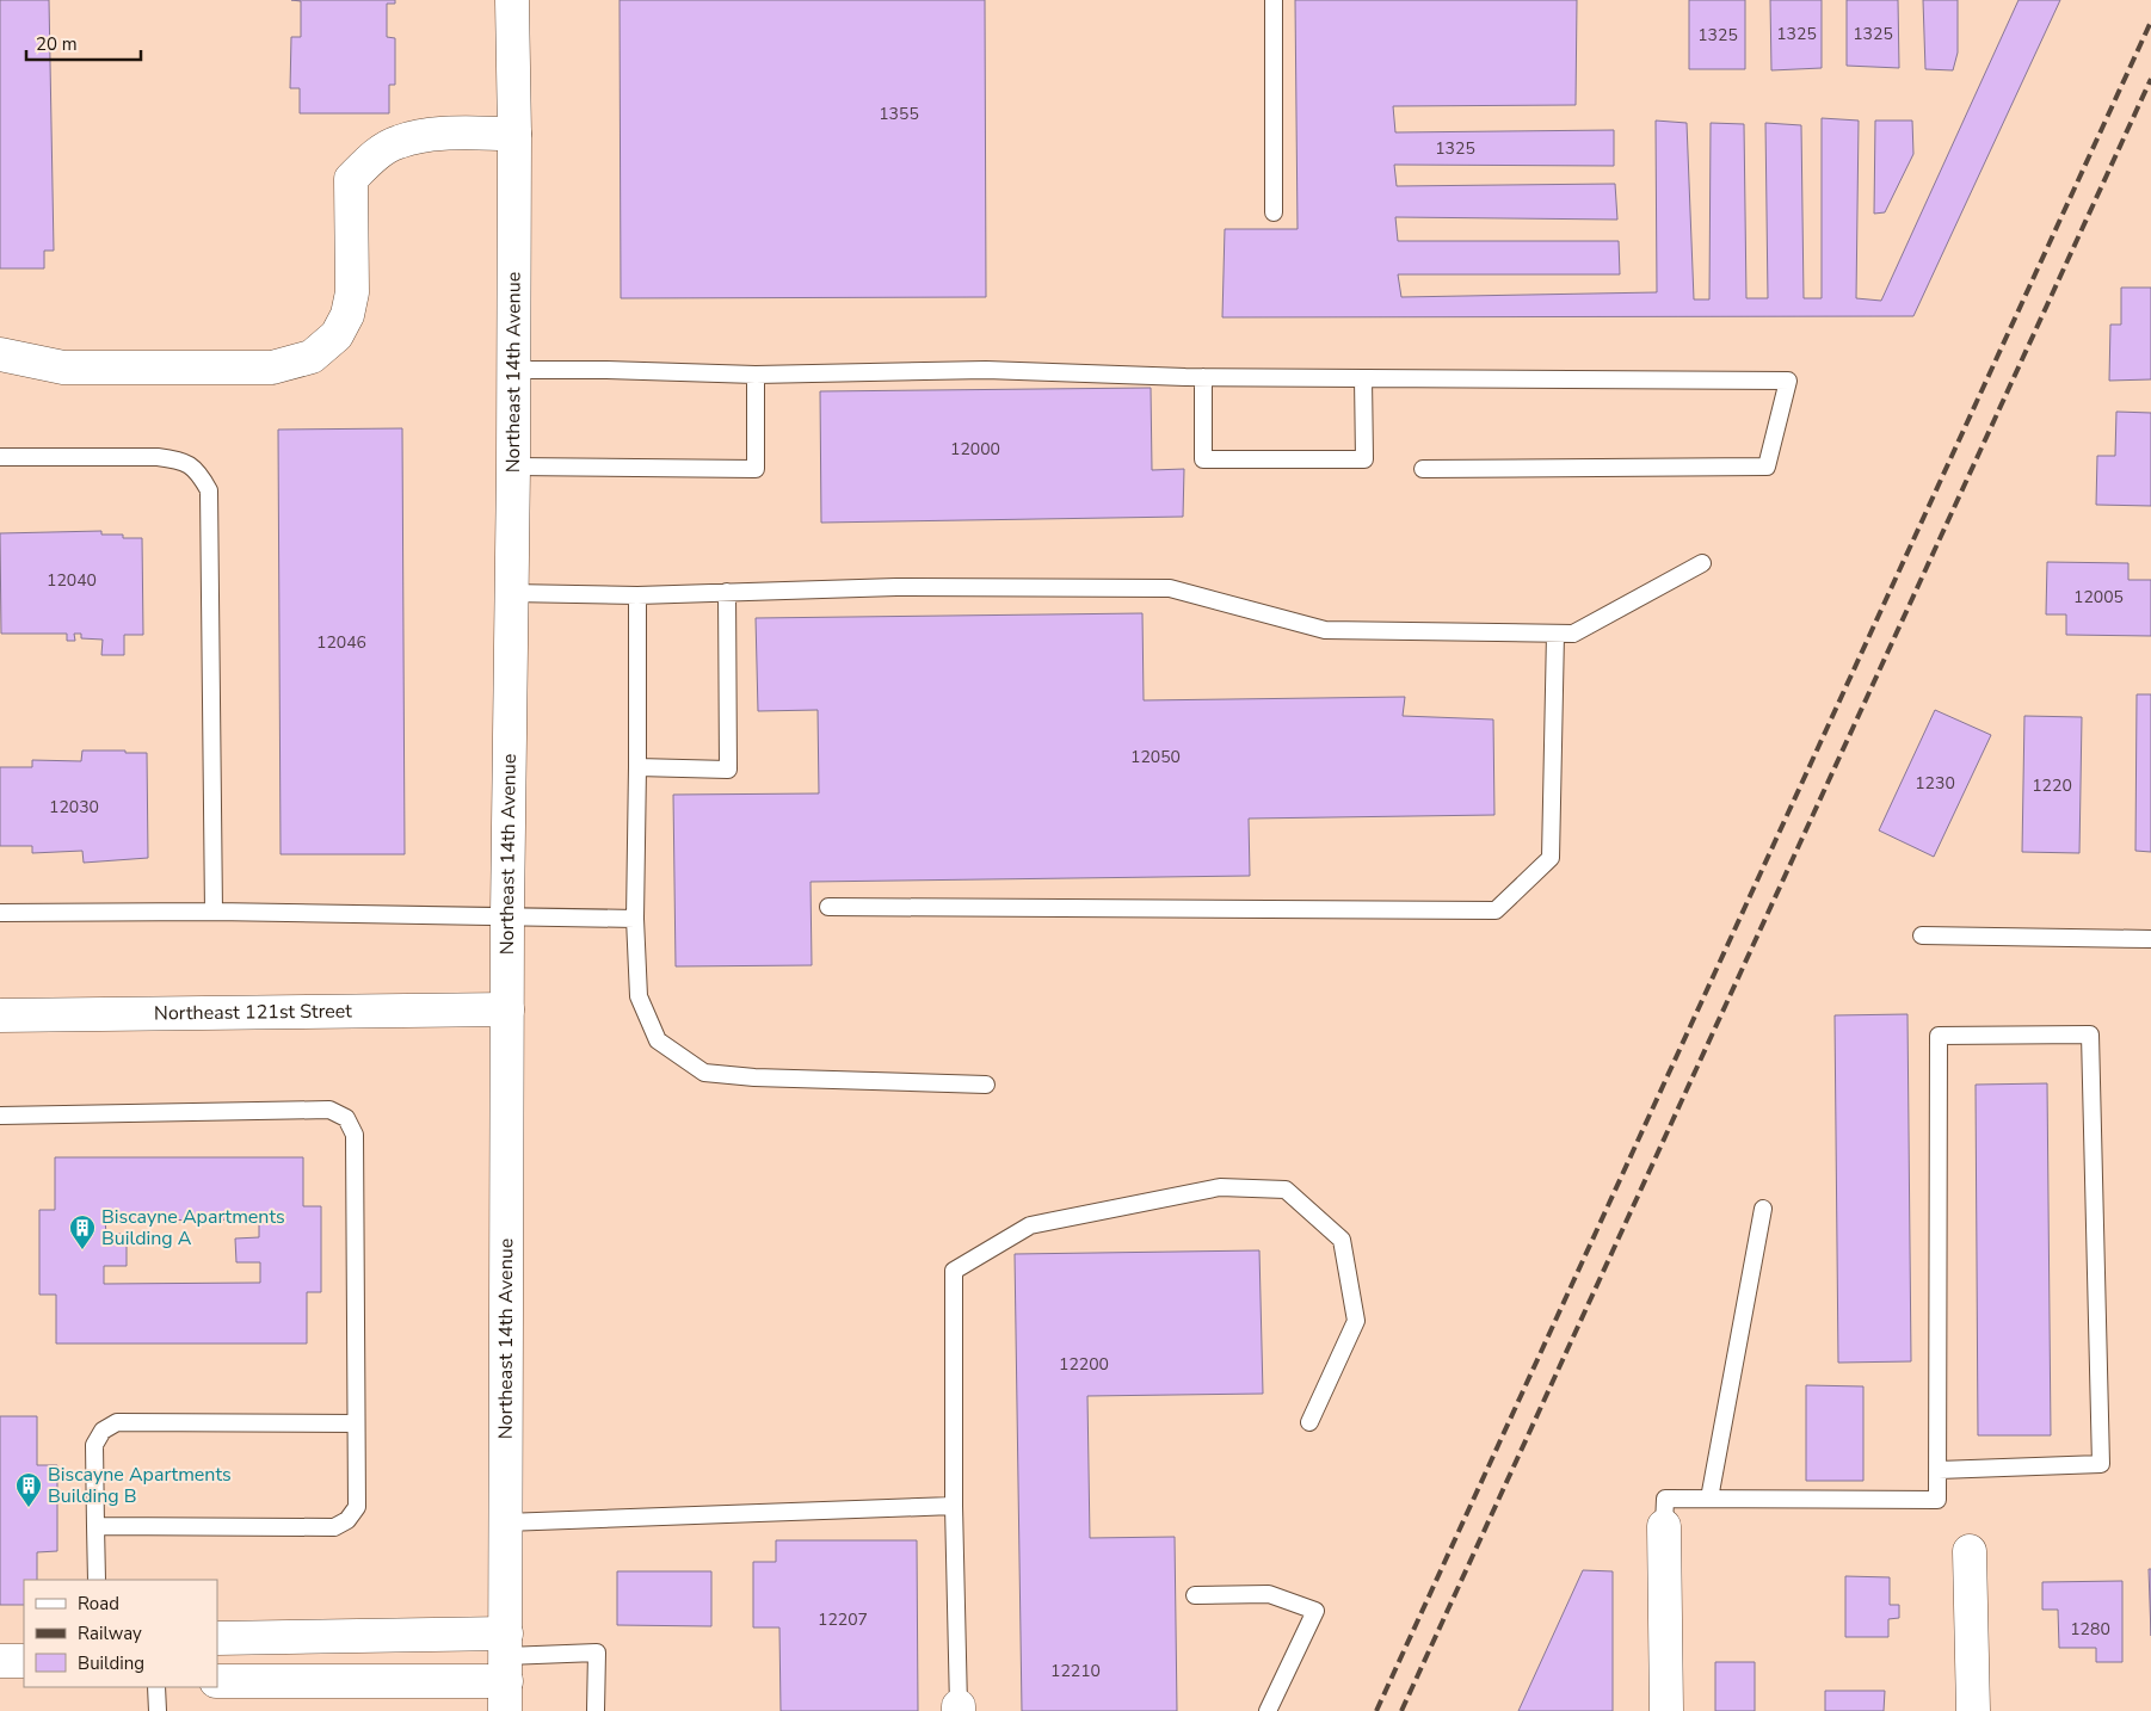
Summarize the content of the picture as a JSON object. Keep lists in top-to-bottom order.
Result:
{
  "streets": {
    "street": ["Northeast 14th Avenue", "Northeast 121st Street"]
  },
  "crossings": [
    ["Northeast 14th Avenue", "Northeast 121st Street"]
  ],
  "places": {
    "building": ["Biscayne Apartments Building A", "Biscayne Apartments Building B"]
  },
  "house_numbers": [
    "1325",
    "1325",
    "1325",
    "1355",
    "1325",
    "12000",
    "12040",
    "12005",
    "12046",
    "12050",
    "1230",
    "1220",
    "12030",
    "12200",
    "12207",
    "1280",
    "12210"
  ],
  "legend": ["Road", "Railway", "Building"],
  "scale_bar": "20 m"
}
